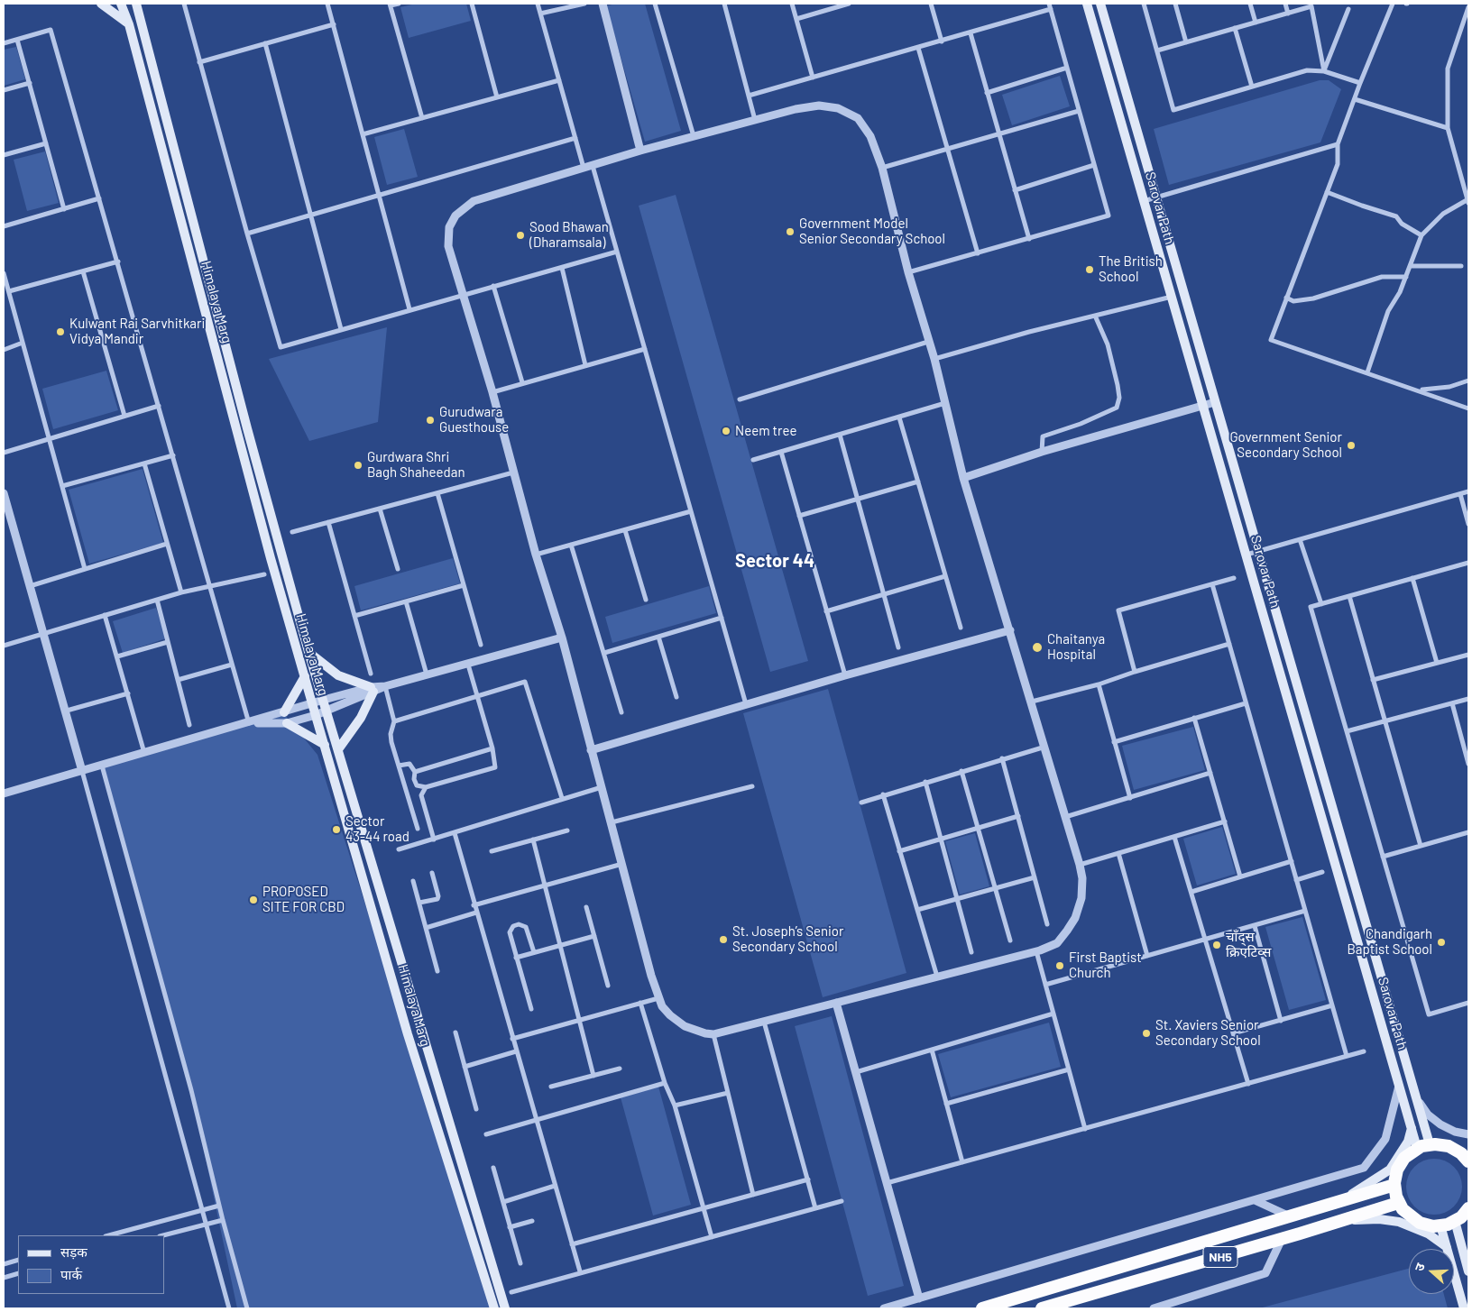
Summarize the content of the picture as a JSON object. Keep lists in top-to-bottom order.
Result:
{
  "streets": {
    "highway": ["NH5"],
    "main road": ["Sarovar Path", "Himalaya Marg"]
  },
  "districts": ["Sector 44"],
  "places": [
    "Government Model Senior Secondary School",
    "Sood Bhawan (Dharamsala)",
    "The British School",
    "Kulwant Rai Sarvhitkari Vidya Mandir",
    "Gurudwara Guesthouse",
    "Neem tree",
    "Government Senior Secondary School",
    "Gurdwara Shri Bagh Shaheedan",
    "Chaitanya Hospital",
    "Sector 43-44 road",
    "PROPOSED SITE FOR CBD",
    "St. Joseph’s Senior Secondary School",
    "Chandigarh Baptist School",
    "चाँद्स क्रिएटिव्स",
    "First Baptist Church",
    "St. Xaviers Senior Secondary School"
  ],
  "legend": ["सड़क", "पार्क"],
  "north": "left"
}
